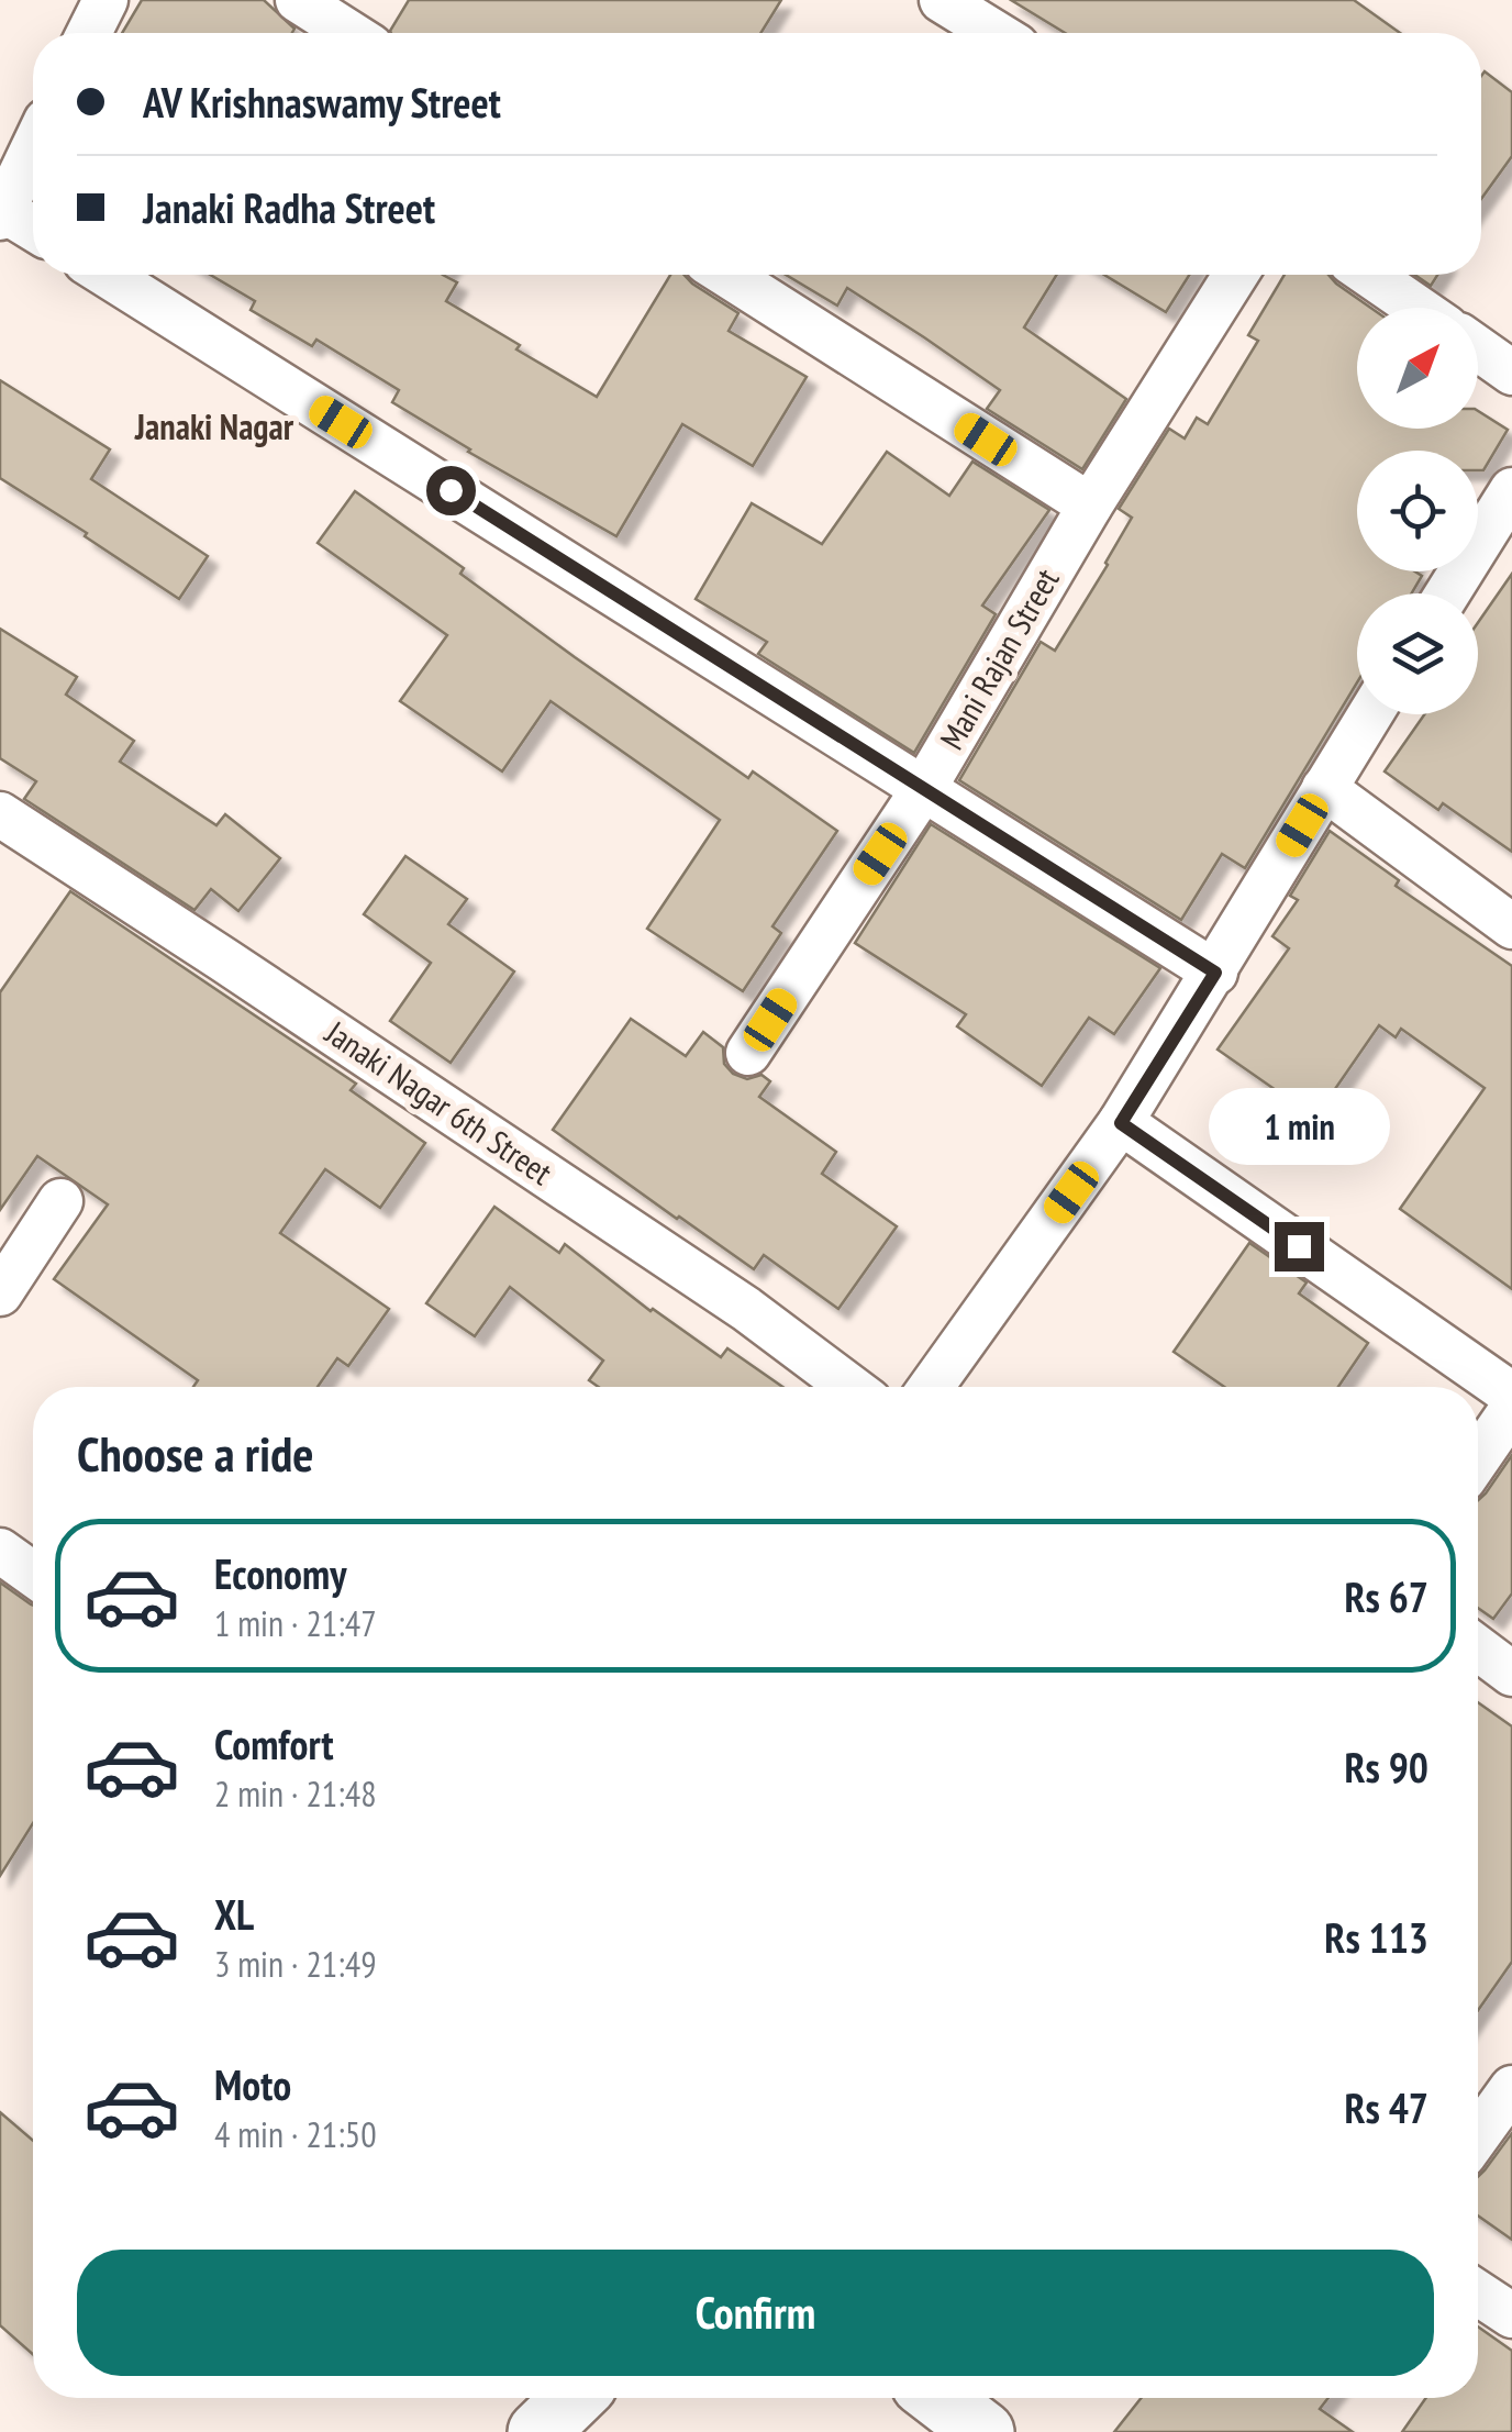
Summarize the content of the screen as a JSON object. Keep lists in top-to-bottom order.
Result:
{
  "streets": {
    "street": ["Mani Rajan Street", "Janaki Nagar 6th Street"]
  },
  "districts": ["Janaki Nagar"],
  "north": "top right",
  "page": {
    "banner": ["AV Krishnaswamy Street", "Janaki Radha Street"],
    "bubble": "1 min",
    "heading": "Choose a ride",
    "list": [
      {
        "name": "Economy",
        "note": "1 min · 21:47",
        "value": "Rs 67"
      },
      {
        "name": "Comfort",
        "note": "2 min · 21:48",
        "value": "Rs 90"
      },
      {
        "name": "XL",
        "note": "3 min · 21:49",
        "value": "Rs 113"
      },
      {
        "name": "Moto",
        "note": "4 min · 21:50",
        "value": "Rs 47"
      }
    ],
    "buttons": "Confirm"
  }
}
